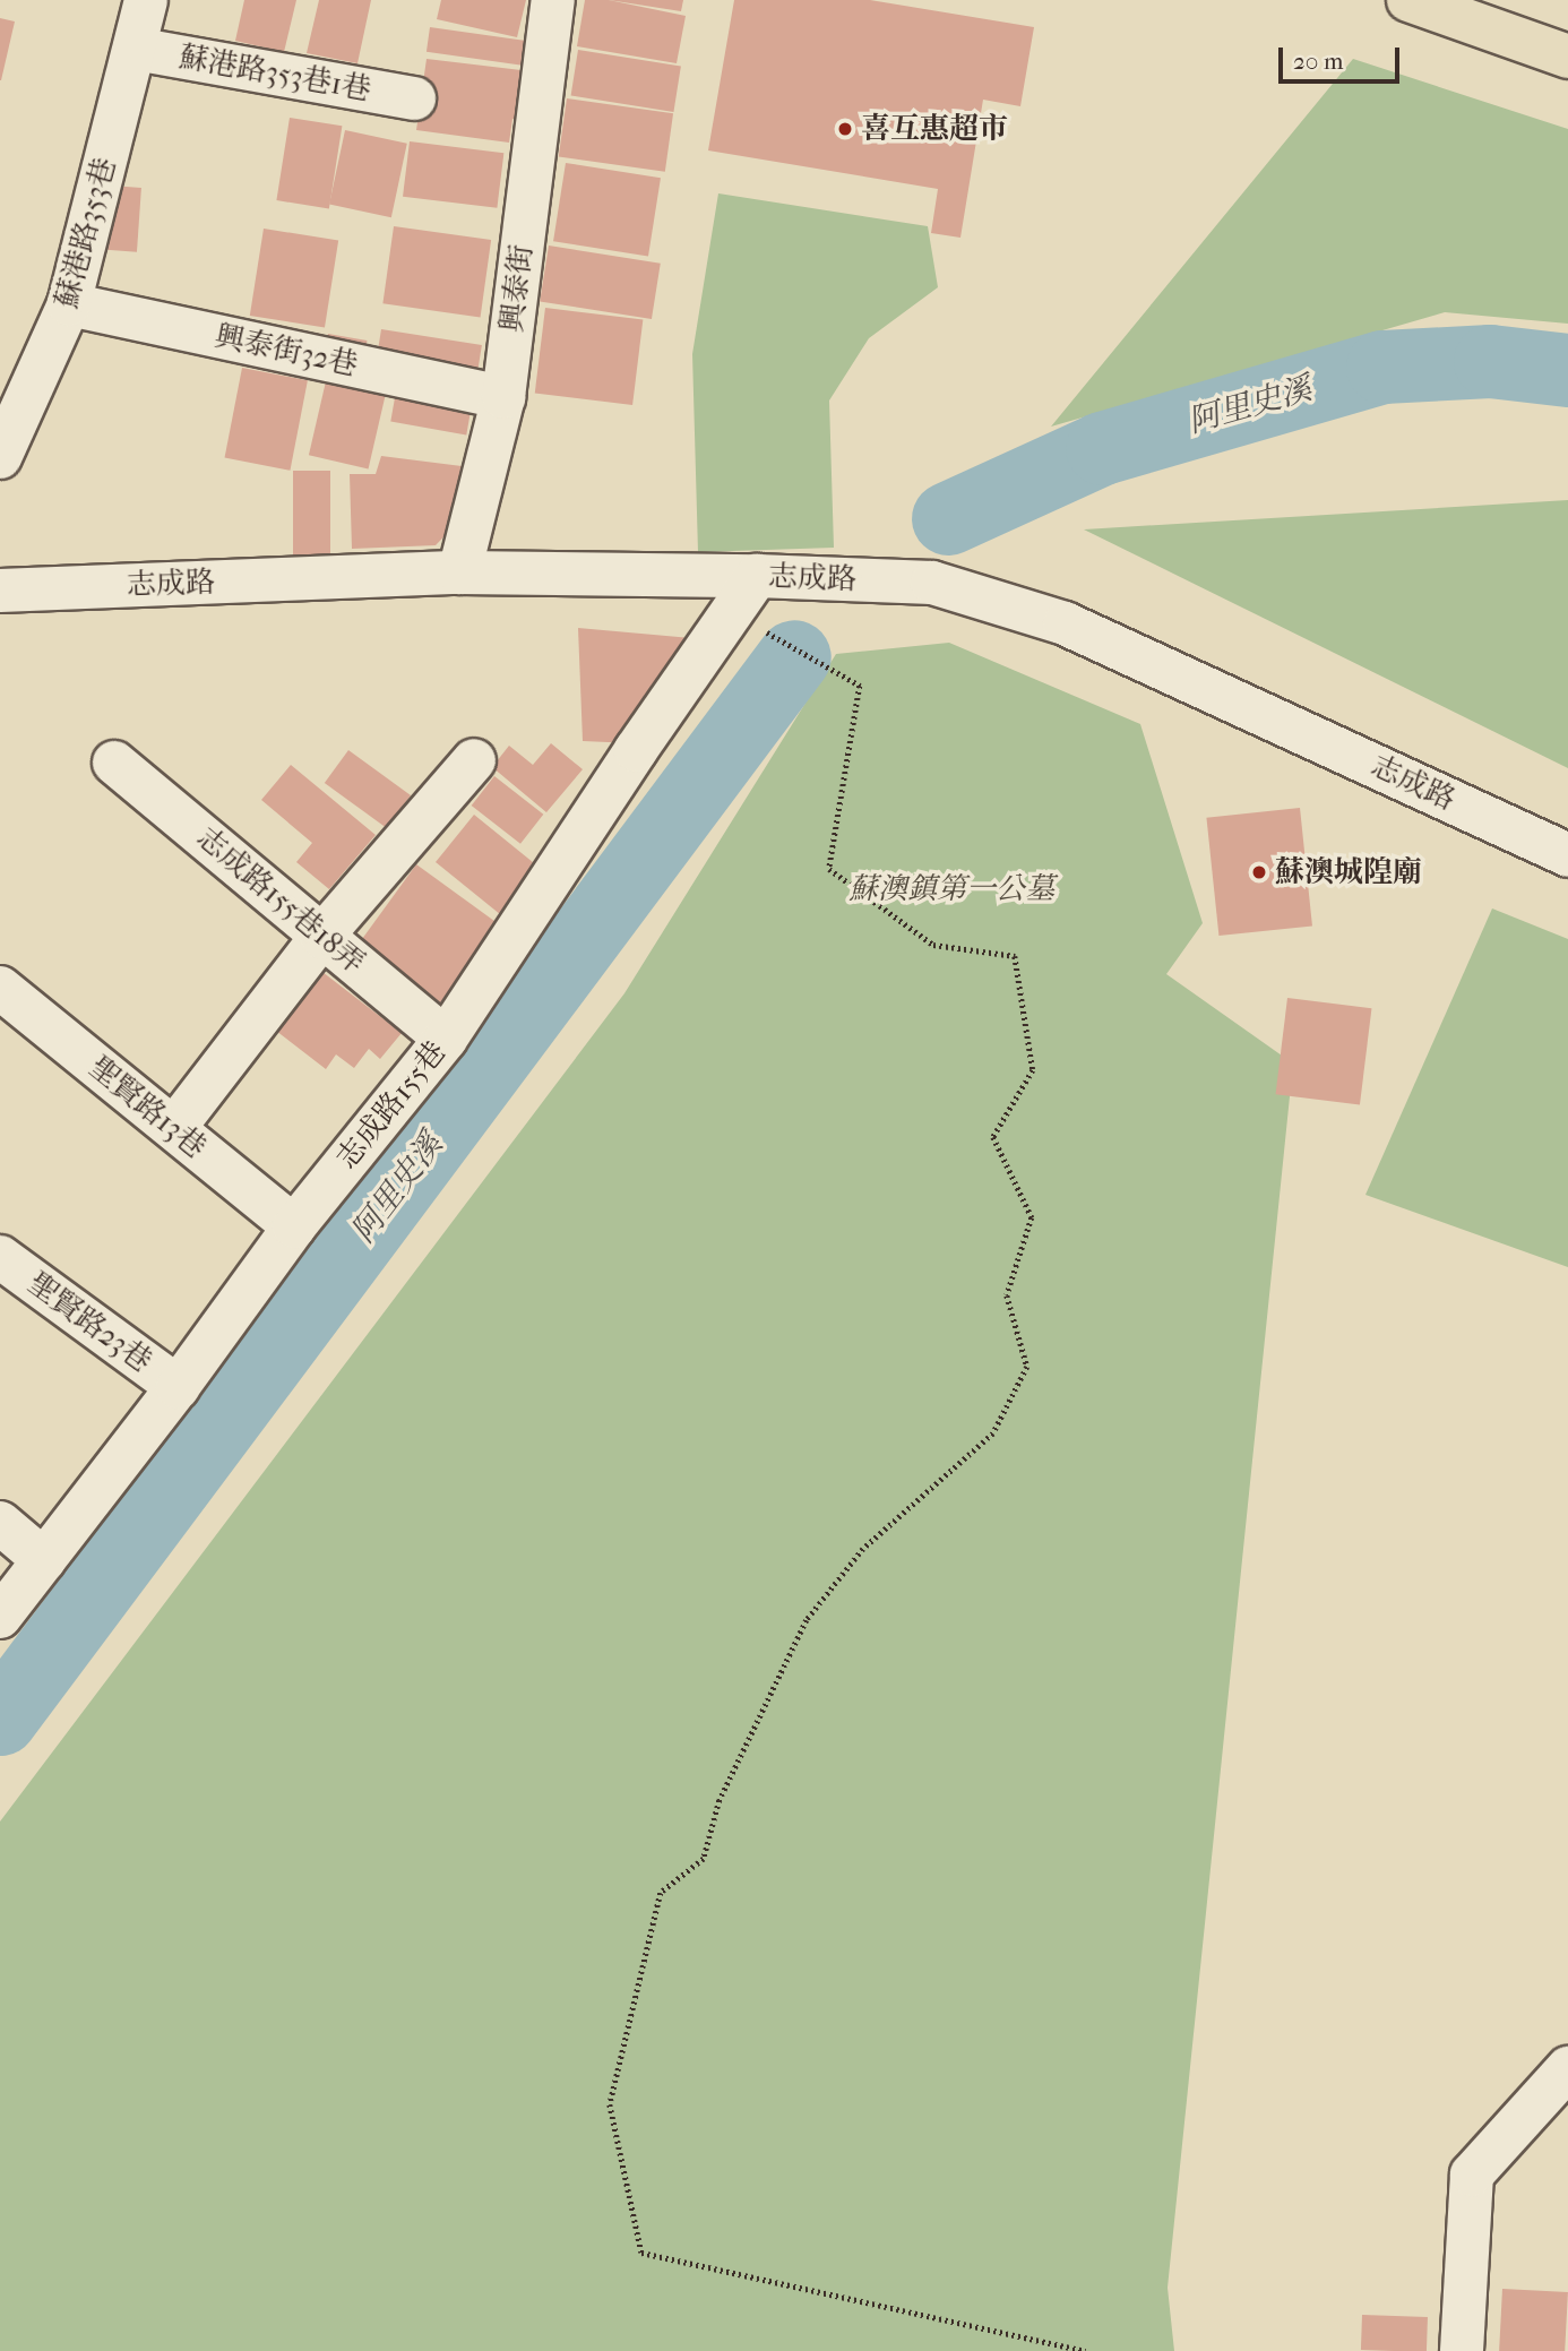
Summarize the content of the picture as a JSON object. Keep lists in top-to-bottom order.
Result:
{
  "streets": {
    "street": [
      "蘇港路353巷1巷",
      "蘇港路353巷",
      "興泰街",
      "興泰街32巷",
      "志成路",
      "志成路155巷18弄",
      "志成路155巷",
      "聖賢路13巷",
      "聖賢路23巷"
    ]
  },
  "crossings": [
    ["蘇港路353巷1巷", "蘇港路353巷"],
    ["蘇港路353巷", "興泰街32巷"],
    ["興泰街", "興泰街32巷"],
    ["興泰街", "志成路"],
    ["志成路", "志成路155巷"],
    ["志成路155巷18弄", "志成路155巷"],
    ["志成路155巷", "聖賢路13巷"],
    ["志成路155巷", "聖賢路23巷"]
  ],
  "water": ["阿里史溪"],
  "parks": ["蘇澳鎮第一公墓"],
  "places": ["喜互惠超市", "蘇澳城隍廟"],
  "scale_bar": "20 m"
}
